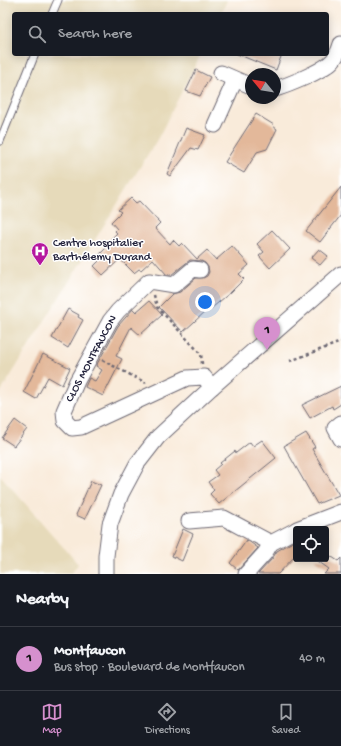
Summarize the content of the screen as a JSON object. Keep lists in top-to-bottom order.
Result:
{
  "streets": {
    "street": ["CLOS MONTFAUCON"]
  },
  "places": {
    "hospital": ["Centre hospitalier Barthélemy Durand"]
  },
  "north": "top left",
  "page": {
    "search": "Search here",
    "pins": "1",
    "heading": "Nearby",
    "list": [
      {
        "mark": "1",
        "name": "Montfaucon",
        "note": "Bus stop · Boulevard de Montfaucon",
        "value": "40 m"
      }
    ],
    "nav": ["Map", "Directions", "Saved"]
  }
}
